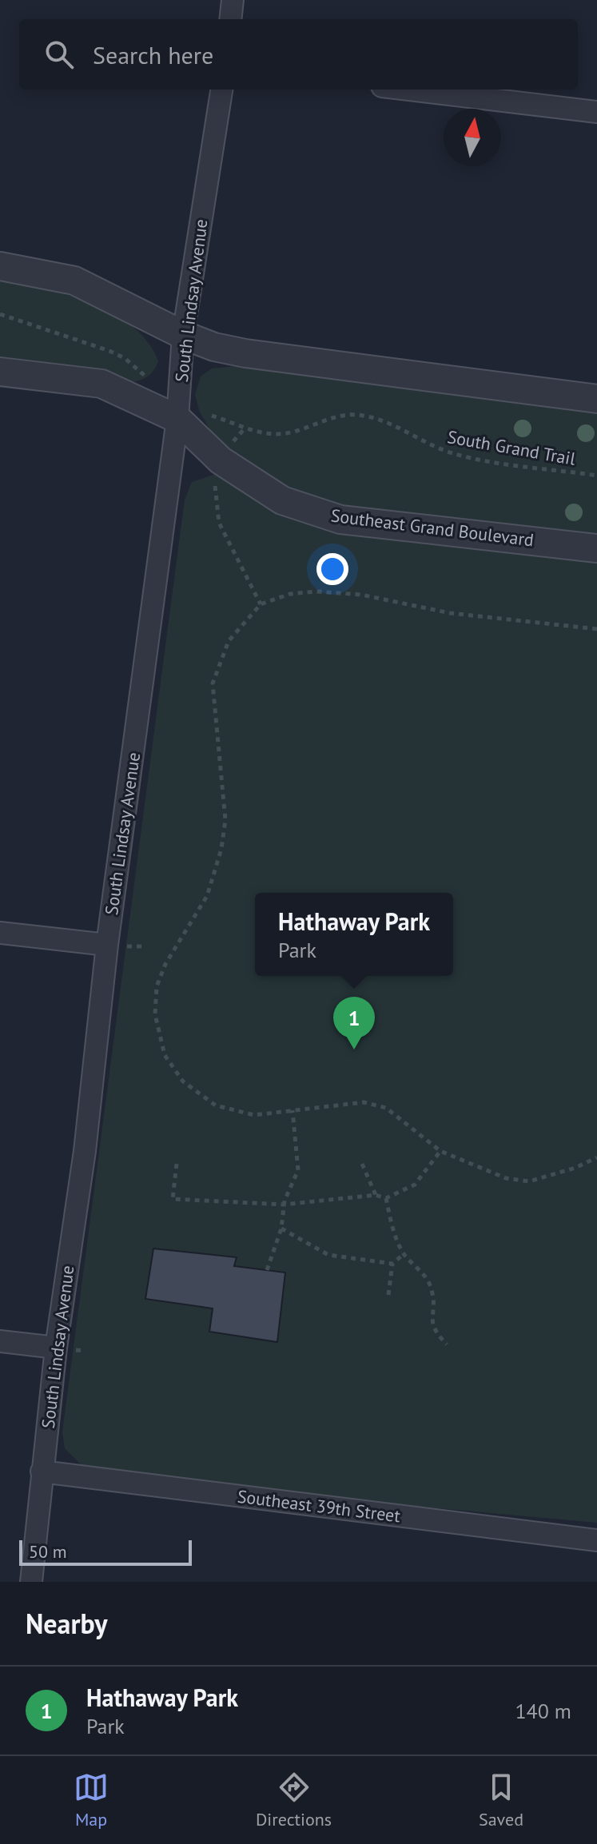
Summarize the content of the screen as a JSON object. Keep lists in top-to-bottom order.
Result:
{
  "streets": {
    "street": ["South Lindsay Avenue", "Southeast Grand Boulevard", "Southeast 39th Street"],
    "path": ["South Grand Trail"]
  },
  "crossings": [
    ["South Lindsay Avenue", "South Grand Trail"],
    ["South Lindsay Avenue", "Southeast Grand Boulevard"],
    ["South Lindsay Avenue", "Southeast 39th Street"],
    ["South Grand Trail", "Southeast Grand Boulevard"]
  ],
  "scale_bar": "50 m",
  "north": "top",
  "page": {
    "search": "Search here",
    "popup": ["Hathaway Park", "Park"],
    "pins": "1",
    "scale": "50 m",
    "heading": "Nearby",
    "list": [
      {
        "mark": "1",
        "name": "Hathaway Park",
        "note": "Park",
        "value": "140 m"
      }
    ],
    "nav": ["Map", "Directions", "Saved"]
  }
}
